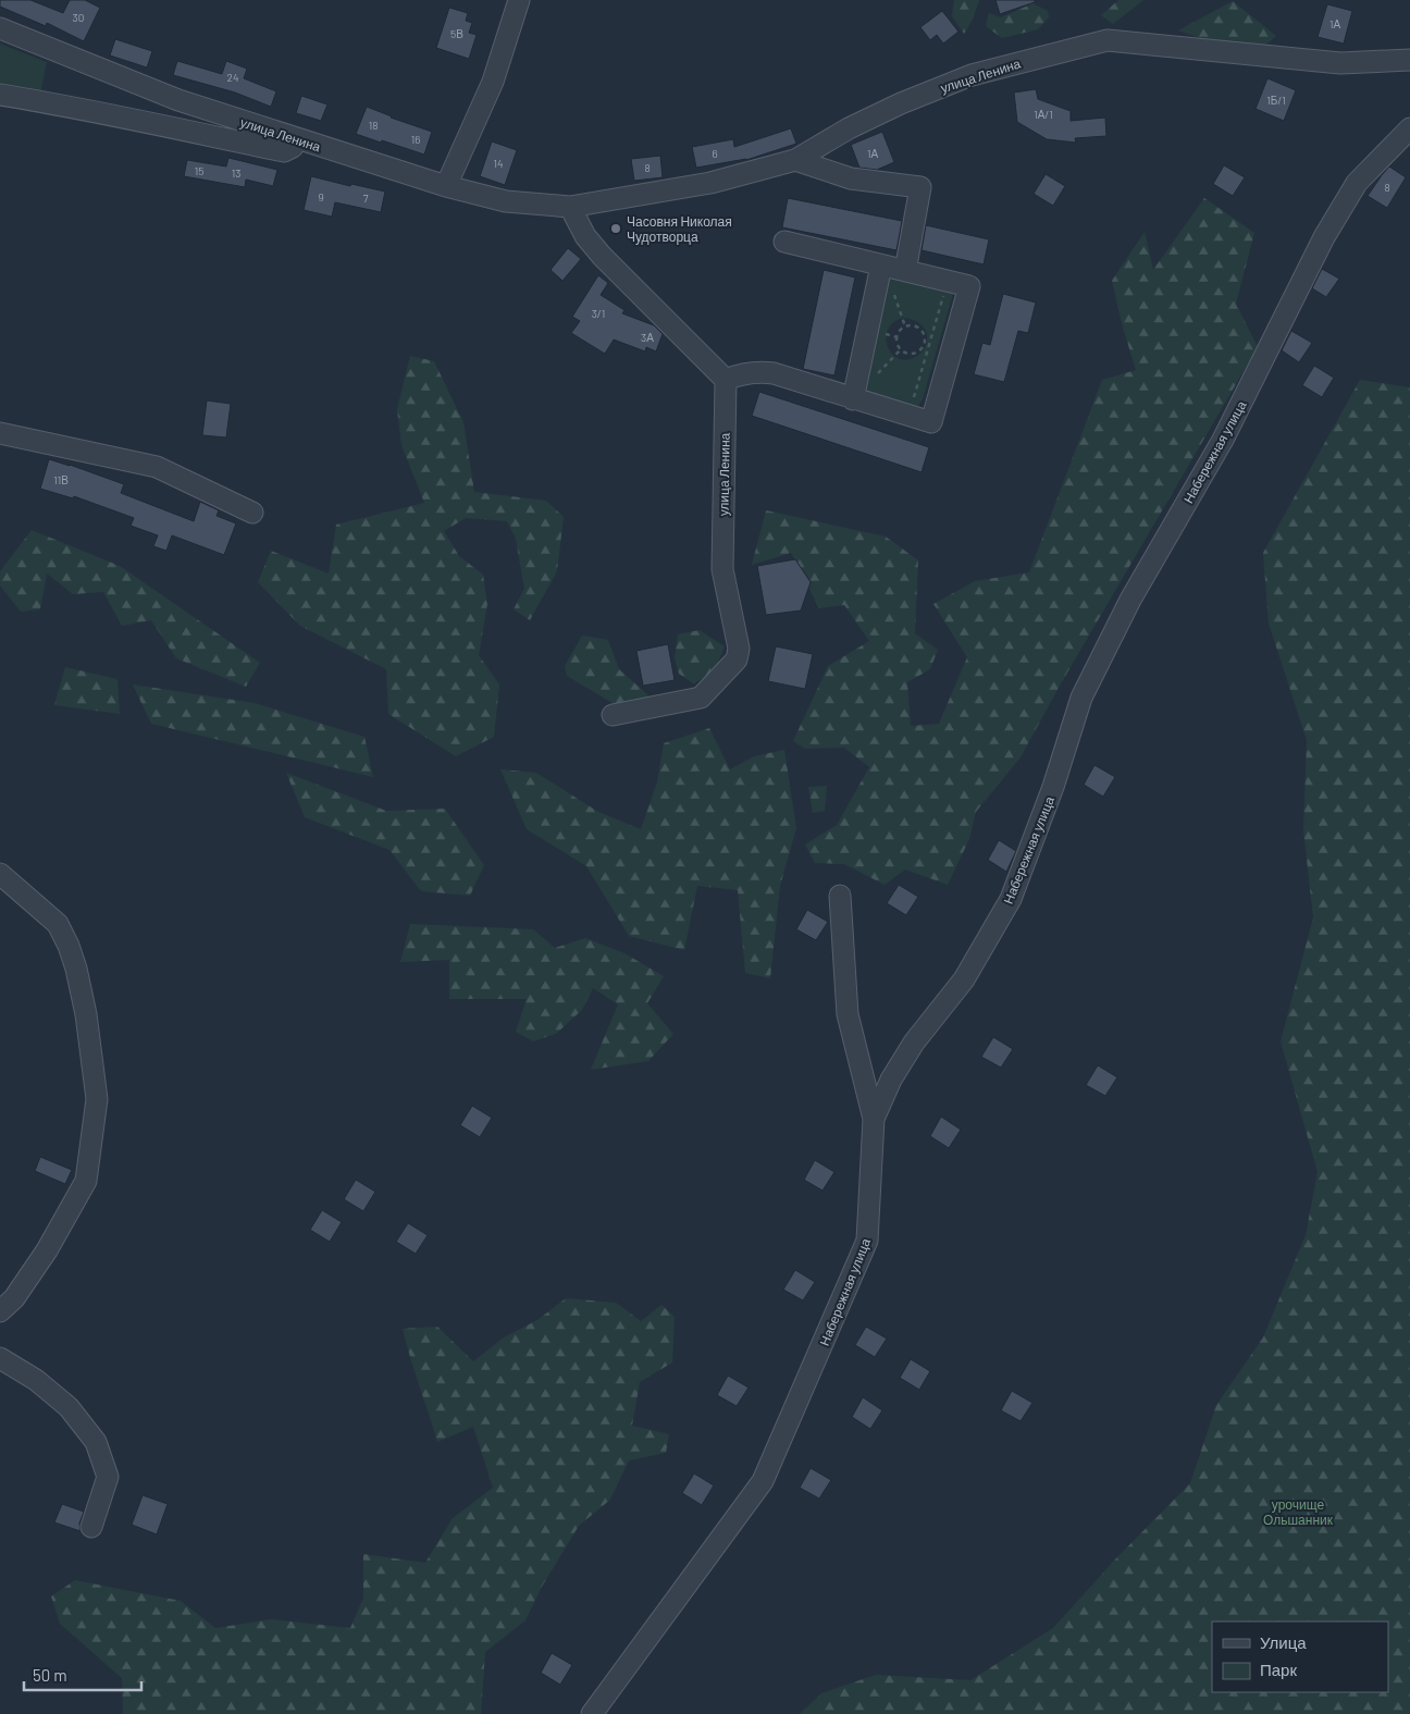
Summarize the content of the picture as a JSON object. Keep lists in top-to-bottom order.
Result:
{
  "streets": {
    "street": ["улица Ленина", "Набережная улица"]
  },
  "parks": ["урочище Ольшанник"],
  "places": ["Часовня Николая Чудотворца"],
  "house_numbers": [
    "30",
    "1А",
    "5В",
    "24",
    "1Б/1",
    "1А/1",
    "18",
    "16",
    "6",
    "1А",
    "14",
    "8",
    "15",
    "13",
    "8",
    "9",
    "7",
    "3/1",
    "3А",
    "11В"
  ],
  "legend": ["Улица", "Парк"],
  "scale_bar": "50 m"
}
